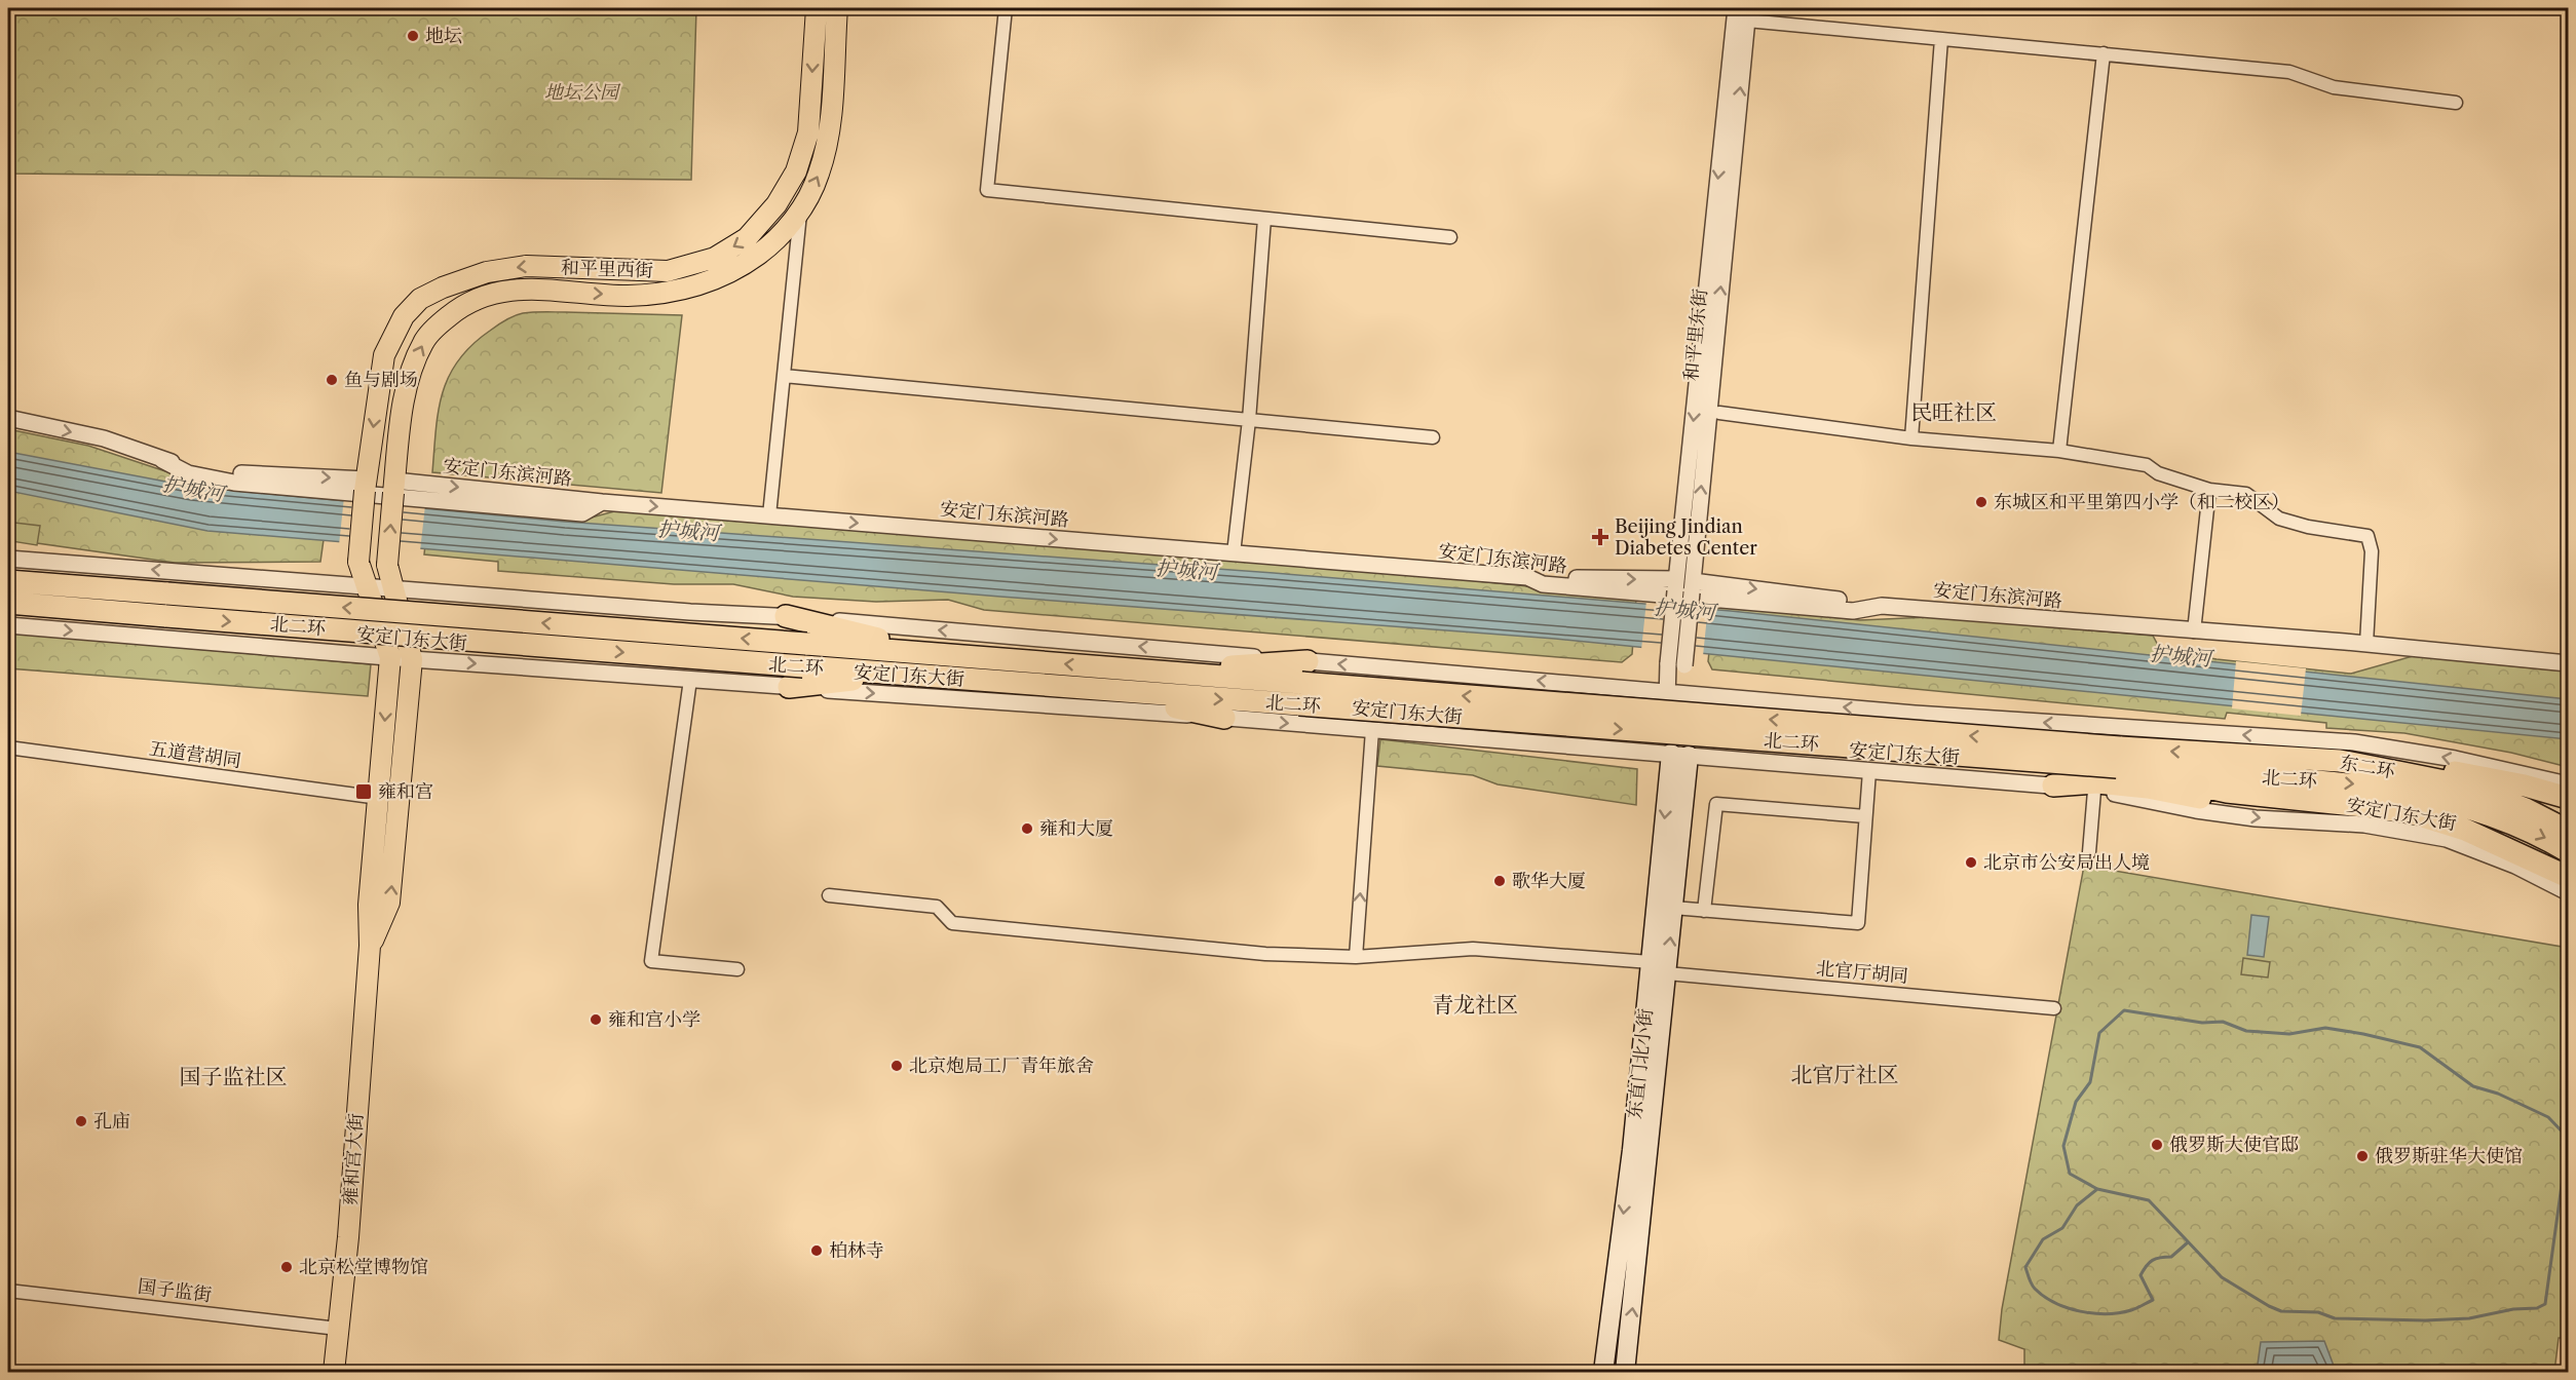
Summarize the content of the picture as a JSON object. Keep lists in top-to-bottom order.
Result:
{
  "streets": {
    "highway": ["北二环", "东二环"],
    "main road": ["和平里西街", "东直门北小街", "雍和宫大街"],
    "street": [
      "和平里东街",
      "安定门东滨河路",
      "安定门东大街",
      "五道营胡同",
      "北官厅胡同",
      "国子监街"
    ]
  },
  "crossings": [
    ["和平里西街", "安定门东滨河路"],
    ["和平里西街", "雍和宫大街"],
    ["和平里东街", "安定门东大街"],
    ["和平里东街", "东直门北小街"],
    ["北二环", "东二环"],
    ["安定门东大街", "东直门北小街"],
    ["安定门东大街", "雍和宫大街"],
    ["五道营胡同", "雍和宫大街"],
    ["北官厅胡同", "东直门北小街"],
    ["雍和宫大街", "国子监街"]
  ],
  "districts": [
    "民旺社区",
    "青龙社区",
    "北官厅社区",
    "国子监社区"
  ],
  "water": ["护城河"],
  "parks": ["地坛公园"],
  "places": {
    "other": [
      "地坛",
      "鱼与剧场",
      "东城区和平里第四小学（和二校区）",
      "雍和大厦",
      "北京市公安局出人境",
      "歌华大厦",
      "雍和宫小学",
      "北京炮局工厂青年旅舍",
      "孔庙",
      "俄罗斯大使官邸",
      "俄罗斯驻华大使馆",
      "柏林寺",
      "北京松堂博物馆"
    ],
    "health": ["Beijing Jindian Diabetes Center"],
    "transit": ["雍和宫"]
  }
}
